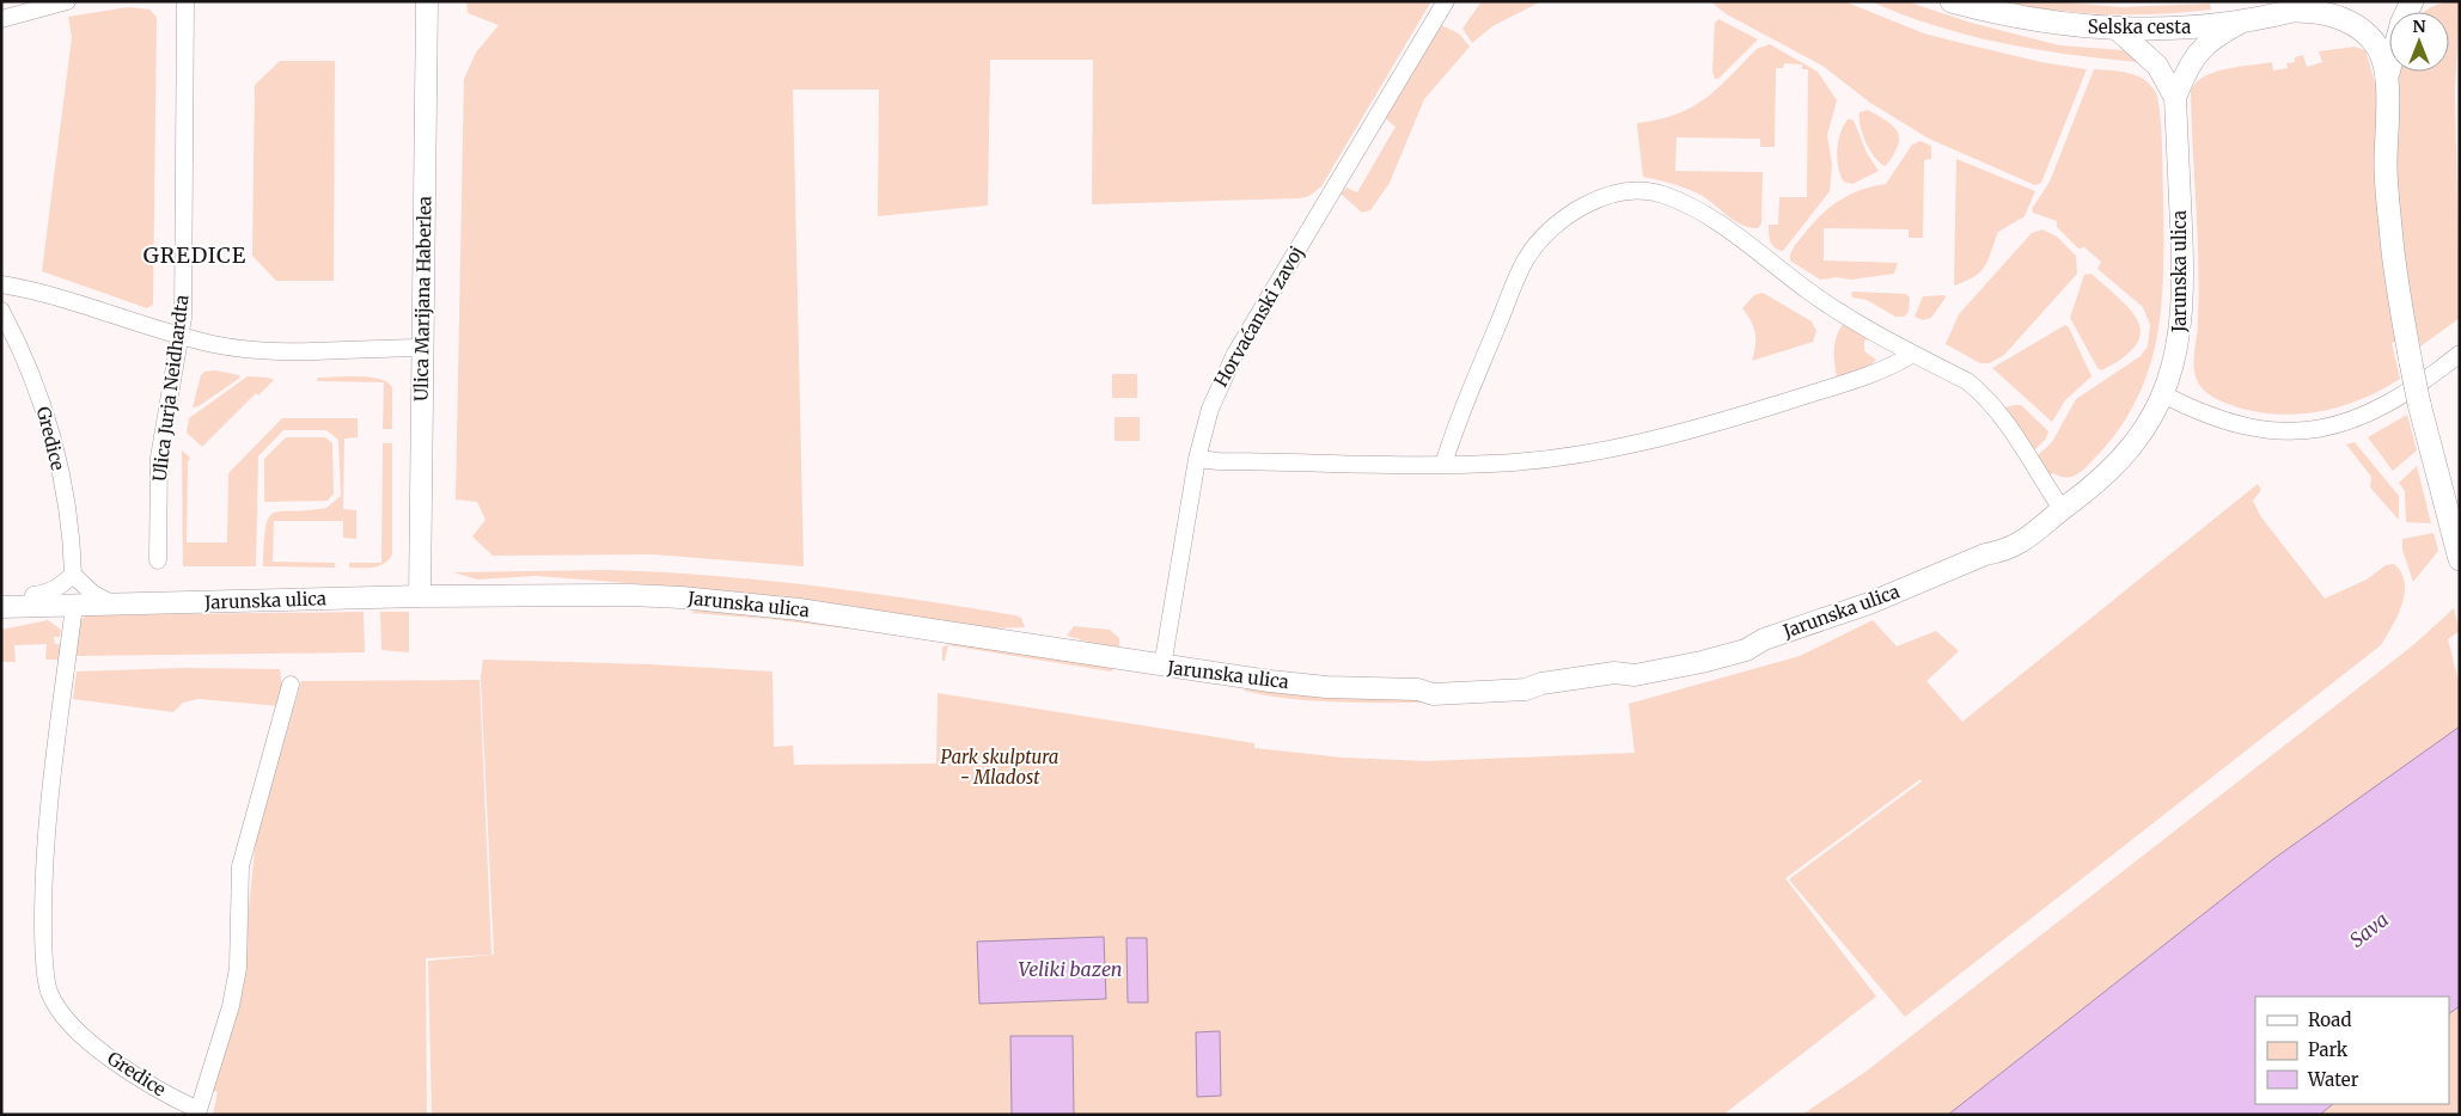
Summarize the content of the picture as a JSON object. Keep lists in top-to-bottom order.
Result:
{
  "streets": {
    "main road": ["Selska cesta"],
    "street": [
      "Jarunska ulica",
      "Ulica Marijana Haberlea",
      "Horvaćanski zavoj",
      "Ulica Jurja Neidhardta",
      "Gredice"
    ]
  },
  "crossings": [
    ["Jarunska ulica", "Ulica Marijana Haberlea"],
    ["Jarunska ulica", "Horvaćanski zavoj"],
    ["Jarunska ulica", "Gredice"]
  ],
  "districts": ["GREDICE"],
  "water": ["Sava", "Veliki bazen"],
  "parks": ["Park skulptura - Mladost"],
  "legend": ["Road", "Park", "Water"],
  "north": "top"
}
